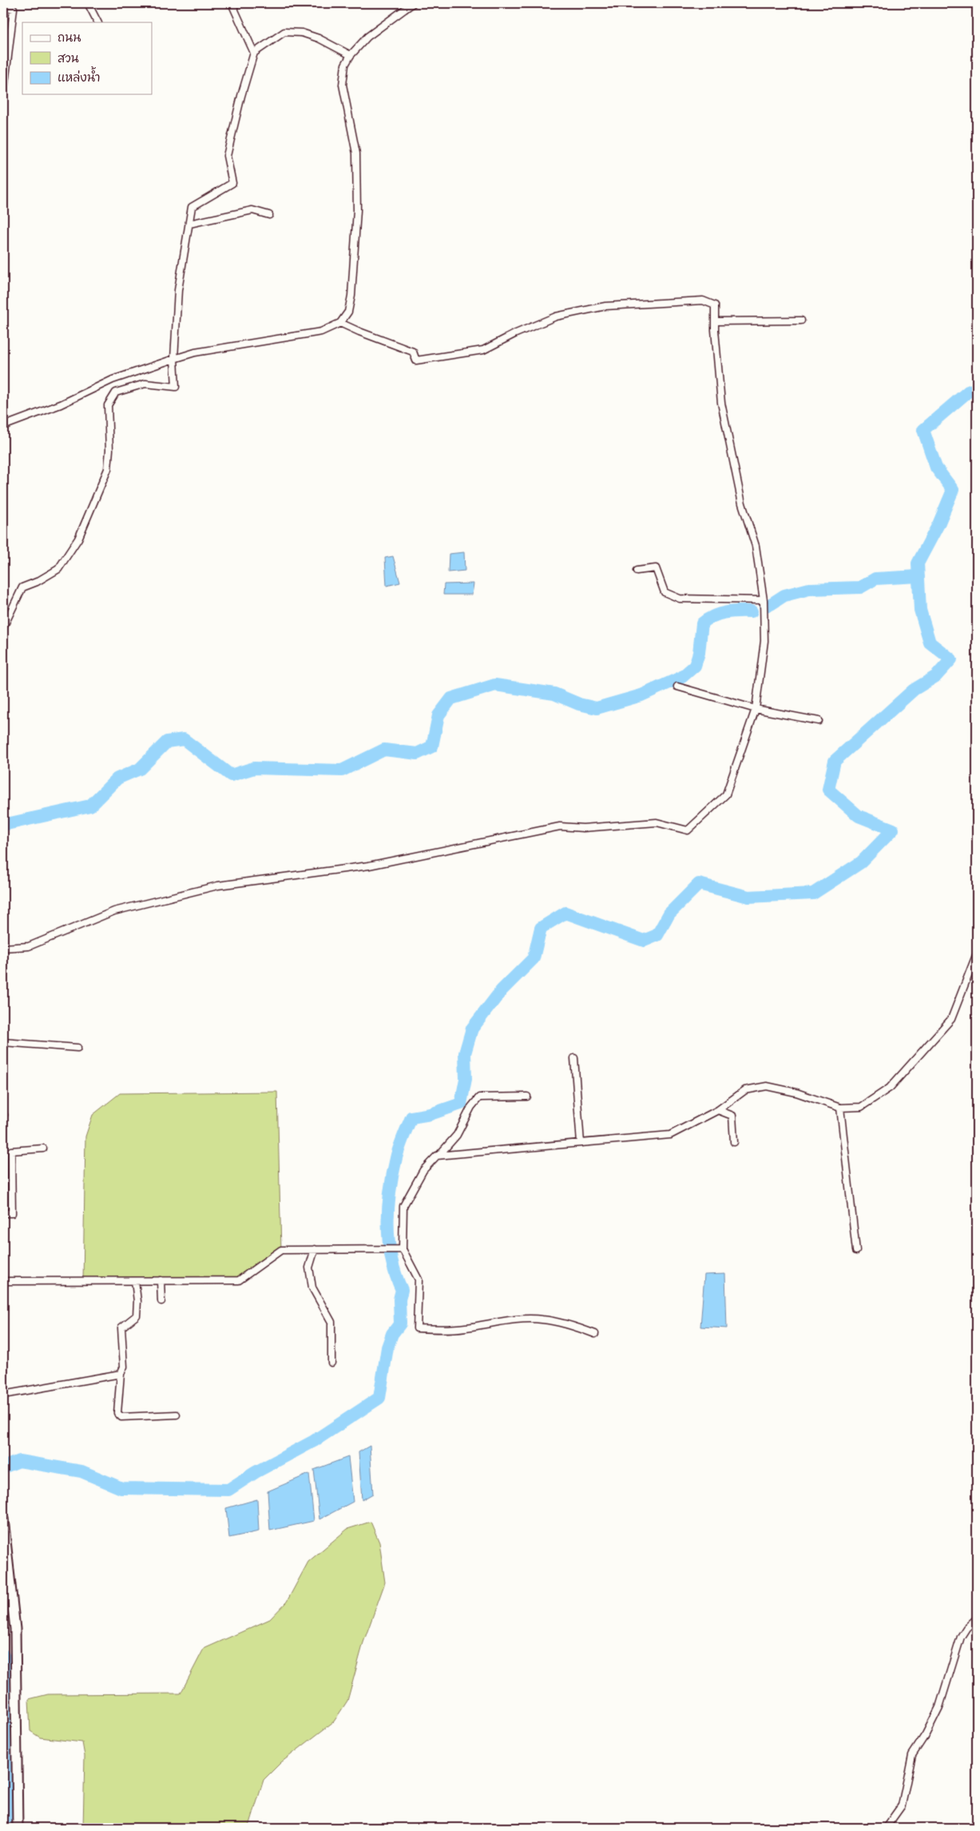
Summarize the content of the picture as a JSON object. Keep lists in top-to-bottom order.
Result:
{
  "legend": ["ถนน", "สวน", "แหล่งน้ำ"]
}
